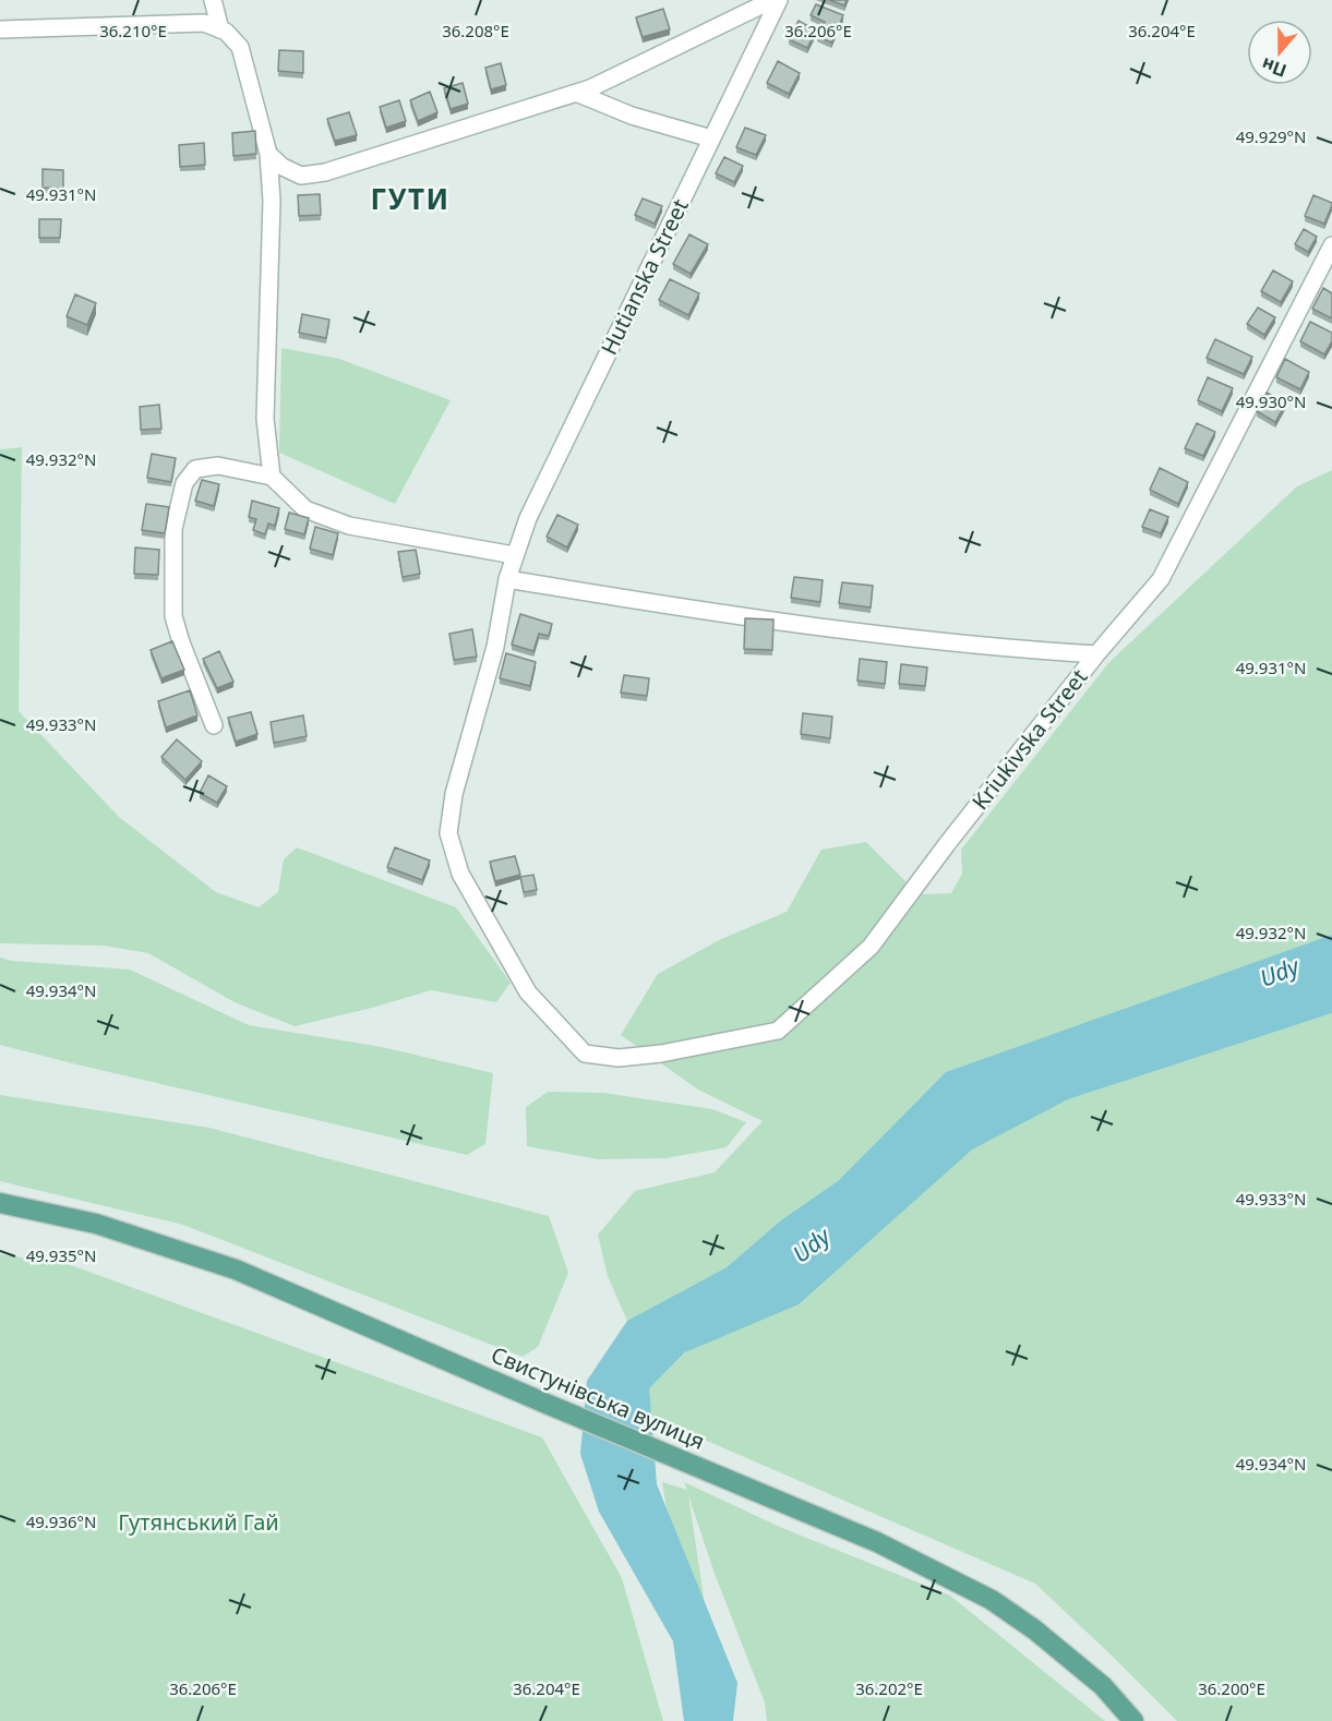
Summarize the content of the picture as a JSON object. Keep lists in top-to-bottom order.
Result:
{
  "streets": {
    "main road": ["Свистунівська вулиця"],
    "street": ["Hutianska Street", "Kriukivska Street"]
  },
  "crossings": [
    ["Hutianska Street", "Kriukivska Street"]
  ],
  "districts": ["ГУТИ"],
  "water": ["Udy"],
  "parks": ["Гутянський Гай"],
  "north": "bottom",
  "coordinates": [
    "36.210°E",
    "36.206°E",
    "36.204°E",
    "36.208°E",
    "49.929°N",
    "49.931°N",
    "49.930°N",
    "49.932°N",
    "49.933°N",
    "49.934°N",
    "49.935°N",
    "49.936°N",
    "36.202°E",
    "36.200°E"
  ]
}
